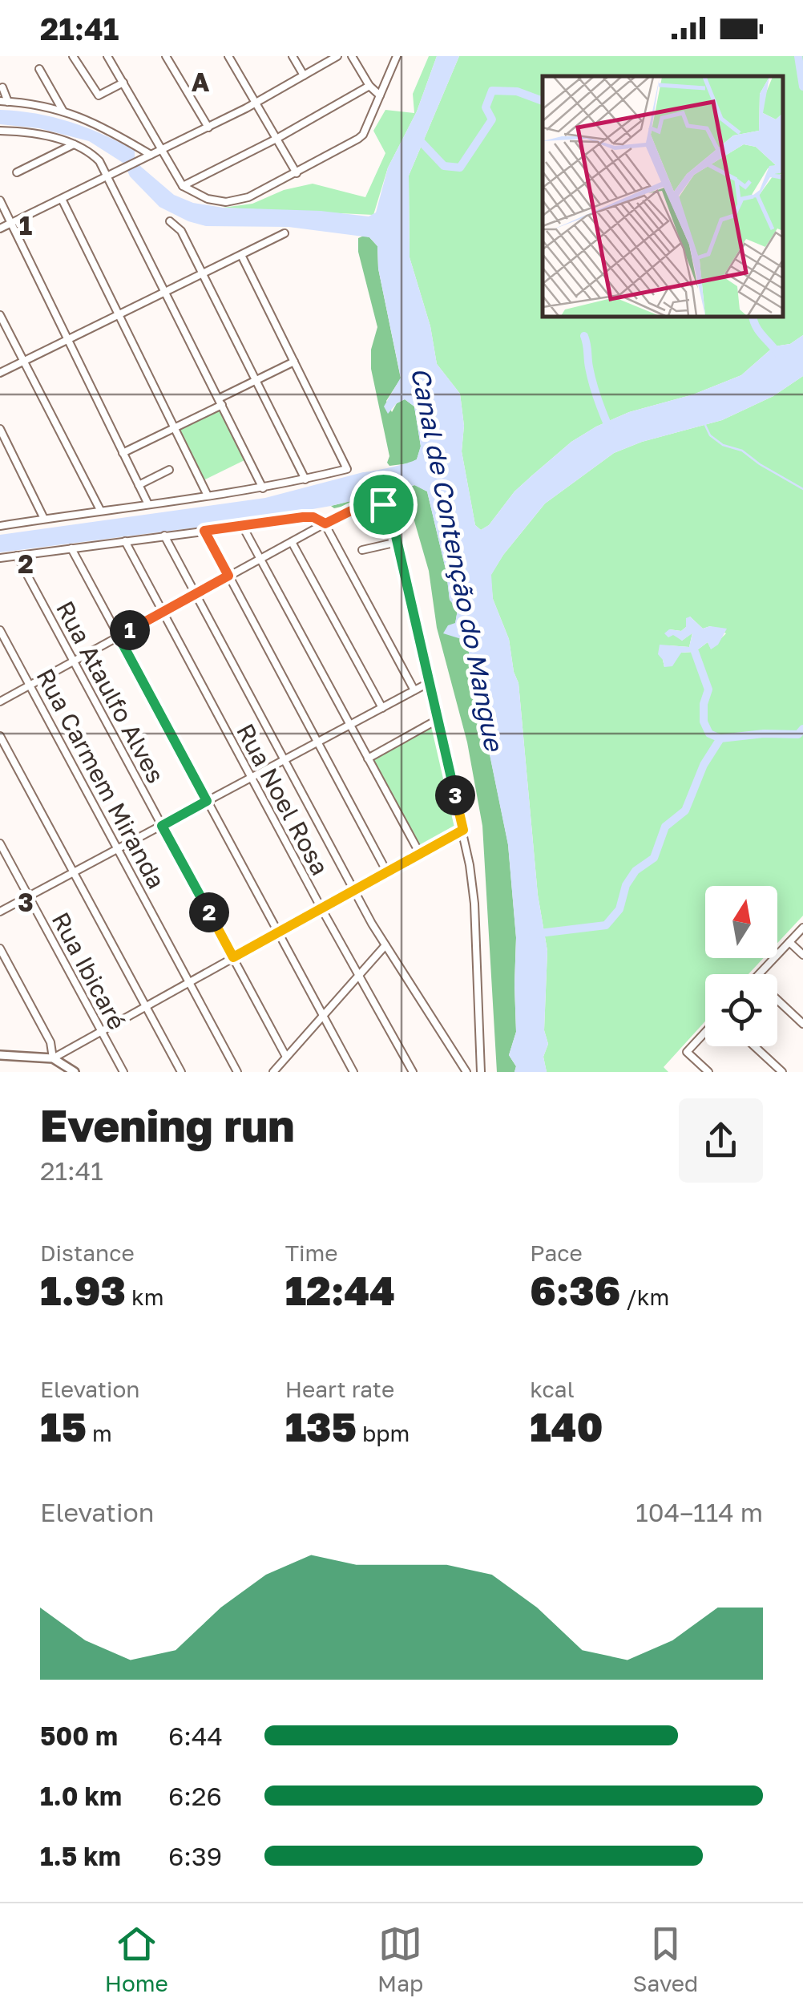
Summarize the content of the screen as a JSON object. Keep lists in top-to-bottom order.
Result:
{
  "streets": {
    "street": [
      "Rua Ataulfo Alves",
      "Rua Carmem Miranda",
      "Rua Noel Rosa",
      "Rua Ibicaré"
    ]
  },
  "water": ["Canal de Contenção do Mangue"],
  "north": "top",
  "page": {
    "status": "21:41",
    "pins": ["1", "3", "2"],
    "heading": ["Evening run", "21:41"],
    "stats": [
      ["Distance", "1.93 km"],
      ["Time", "12:44"],
      ["Pace", "6:36 /km"],
      ["Elevation", "15 m"],
      ["Heart rate", "135 bpm"],
      ["kcal", "140"]
    ],
    "chart": ["Elevation", "104–114 m"],
    "list": [
      {
        "name": "500 m",
        "note": "6:44"
      },
      {
        "name": "1.0 km",
        "note": "6:26"
      },
      {
        "name": "1.5 km",
        "note": "6:39"
      }
    ],
    "tabs": ["Home", "Map", "Saved"]
  },
  "grid": {
    "columns": ["A"],
    "rows": ["1", "2", "3"]
  }
}
